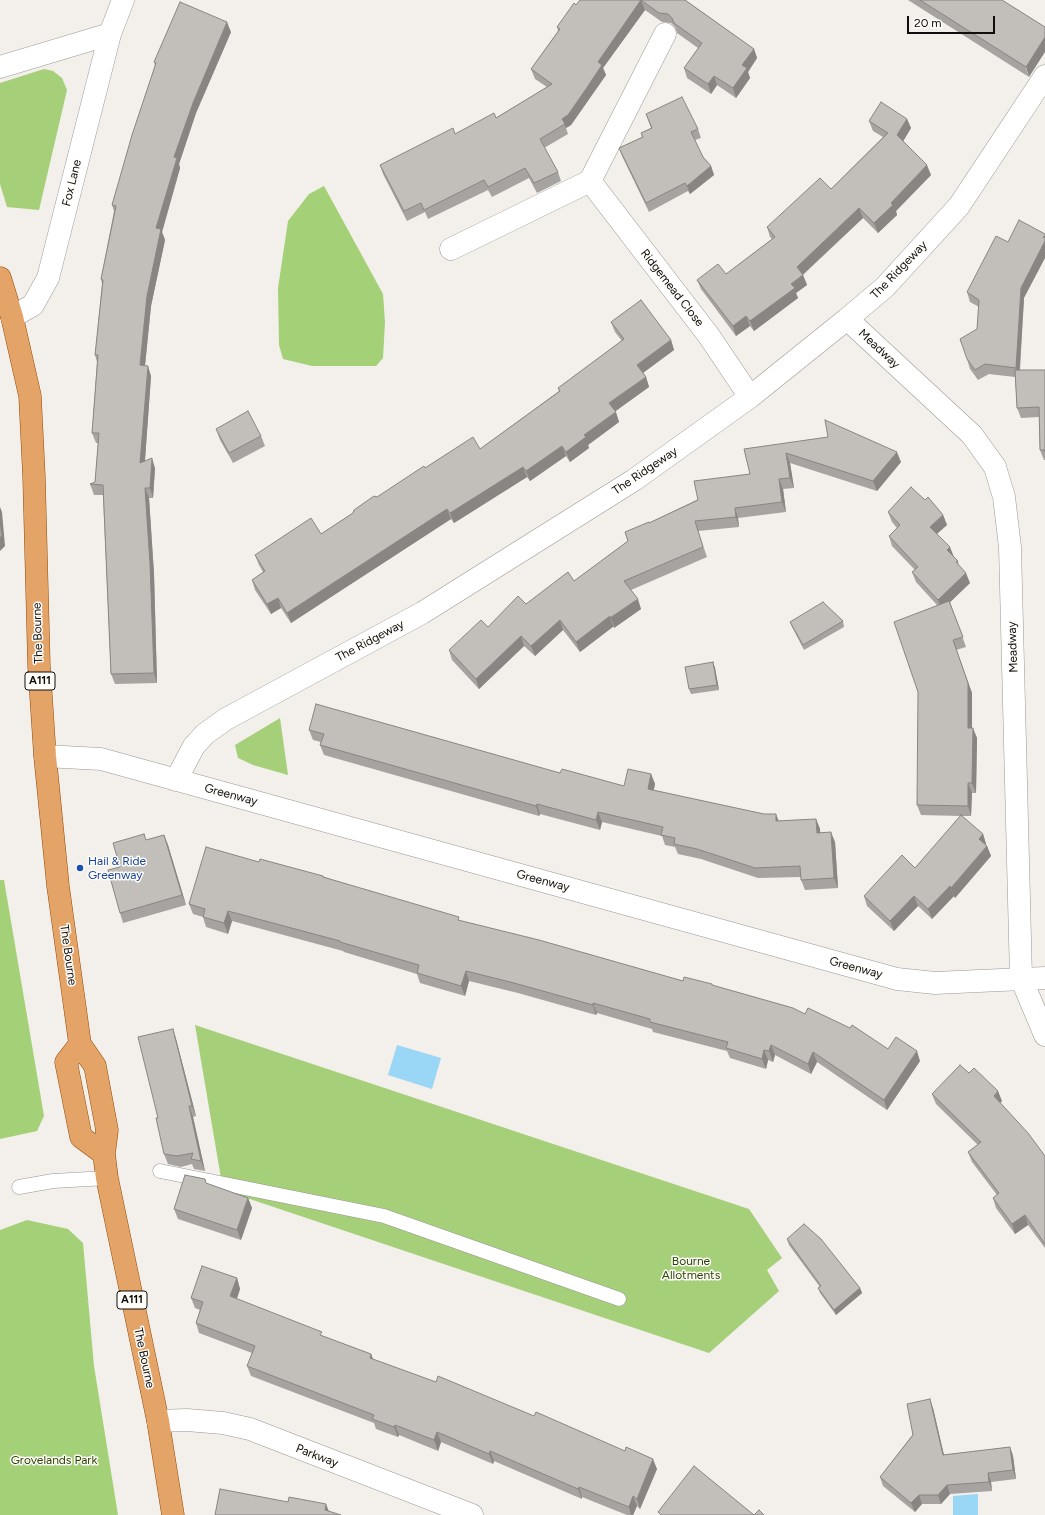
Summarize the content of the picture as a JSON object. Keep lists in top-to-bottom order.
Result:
{
  "streets": {
    "main road": ["The Bourne", "A111"],
    "street": [
      "Fox Lane",
      "The Ridgeway",
      "Ridgemead Close",
      "Meadway",
      "Greenway",
      "Parkway"
    ]
  },
  "crossings": [
    ["Fox Lane", "The Bourne"],
    ["Fox Lane", "A111"],
    ["The Ridgeway", "Ridgemead Close"],
    ["The Ridgeway", "Meadway"],
    ["The Ridgeway", "Greenway"],
    ["Meadway", "Greenway"],
    ["The Bourne", "A111"],
    ["The Bourne", "Greenway"],
    ["The Bourne", "Parkway"]
  ],
  "parks": ["Bourne Allotments", "Grovelands Park"],
  "places": ["Hail & Ride Greenway"],
  "scale_bar": "20 m"
}
